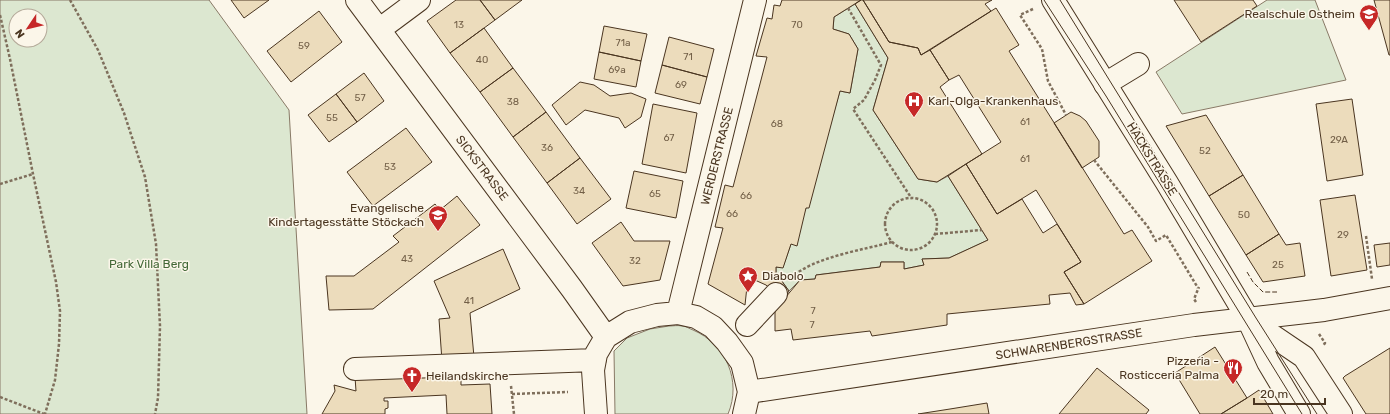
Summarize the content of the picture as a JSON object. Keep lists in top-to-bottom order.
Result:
{
  "streets": {
    "street": [
      "WERDERSTRASSE",
      "HACKSTRASSE",
      "SICKSTRASSE",
      "SCHWARENBERGSTRASSE"
    ]
  },
  "crossings": [
    ["HACKSTRASSE", "SCHWARENBERGSTRASSE"]
  ],
  "parks": ["Park Villa Berg"],
  "places": {
    "school or university": ["Realschule Ostheim", "Evangelische Kindertagesstätte Stöckach"],
    "hospital": ["Karl-Olga-Krankenhaus"],
    "place": ["Diabolo"],
    "restaurant": ["Pizzeria - Rosticceria Palma"],
    "church": ["Heilandskirche"]
  },
  "house_numbers": [
    "13",
    "70",
    "71a",
    "59",
    "71",
    "40",
    "69a",
    "69",
    "57",
    "38",
    "55",
    "61",
    "68",
    "67",
    "29A",
    "36",
    "52",
    "61",
    "53",
    "34",
    "65",
    "66",
    "66",
    "50",
    "29",
    "43",
    "32",
    "25",
    "41",
    "7",
    "7"
  ],
  "scale_bar": "20 m",
  "north": "bottom left"
}
